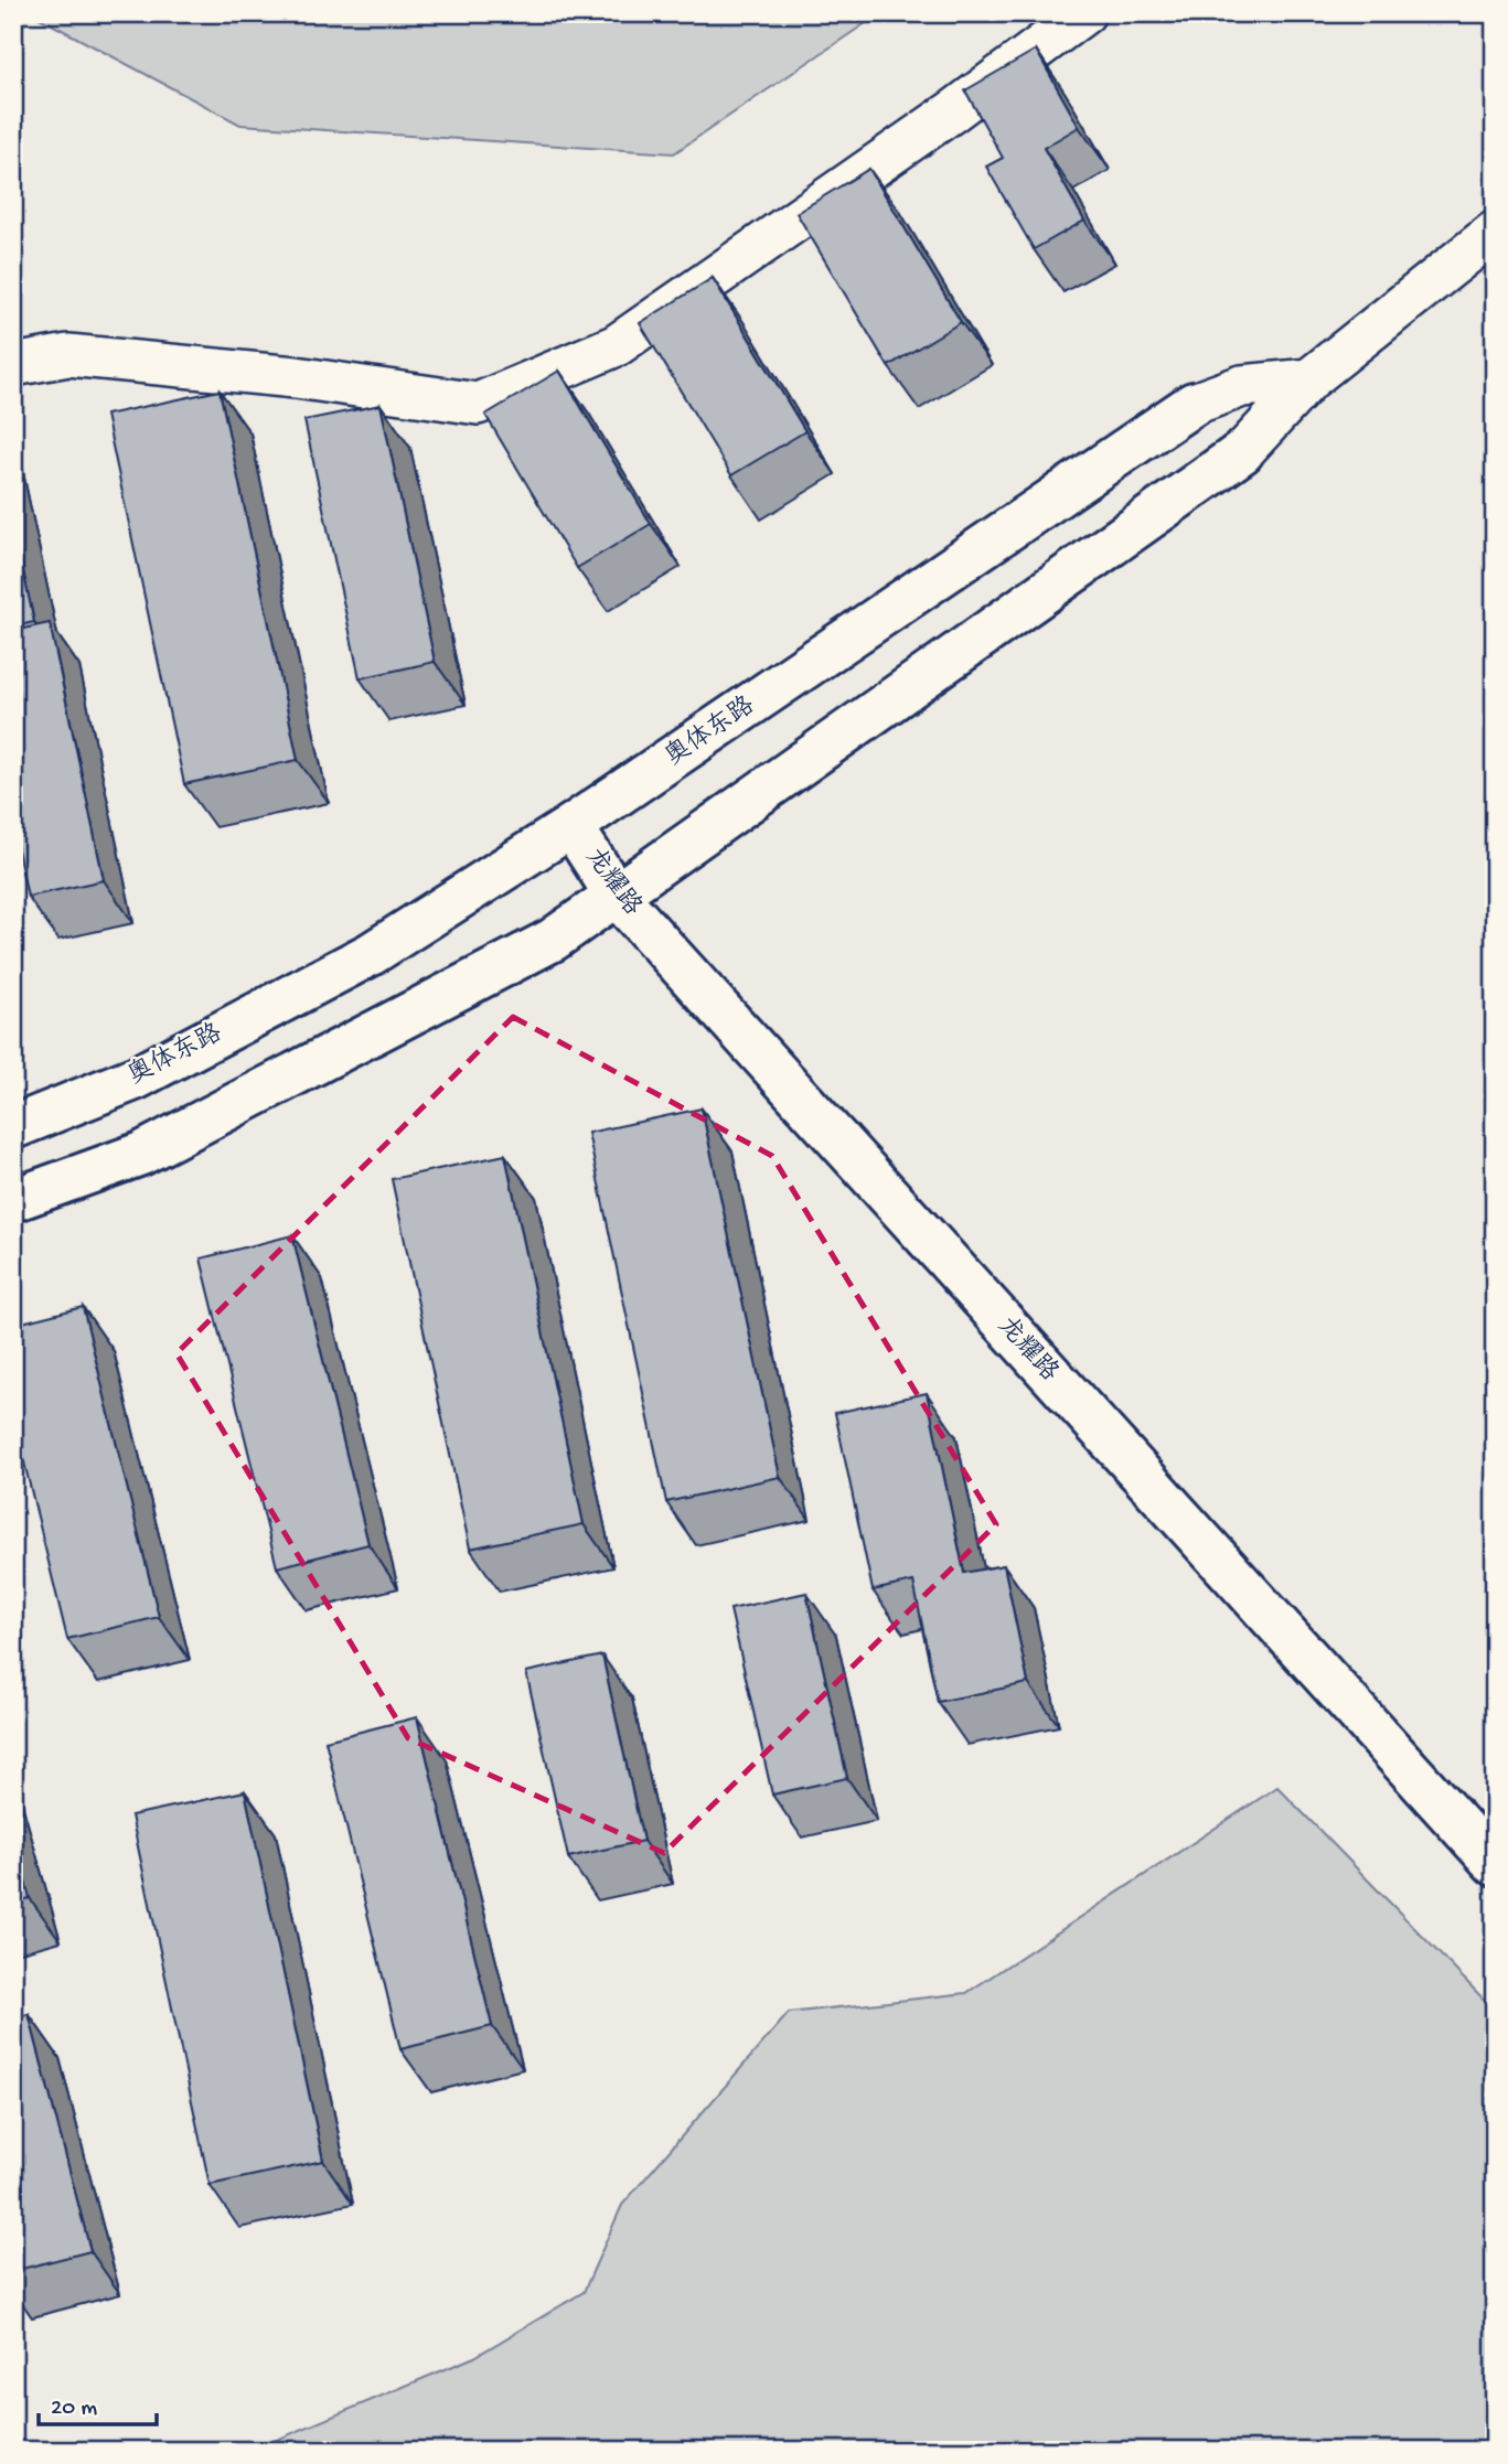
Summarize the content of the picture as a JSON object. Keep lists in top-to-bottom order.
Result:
{
  "streets": {
    "main road": ["奥体东路", "龙耀路"]
  },
  "crossings": [
    ["奥体东路", "龙耀路"]
  ],
  "scale_bar": "20 m"
}
